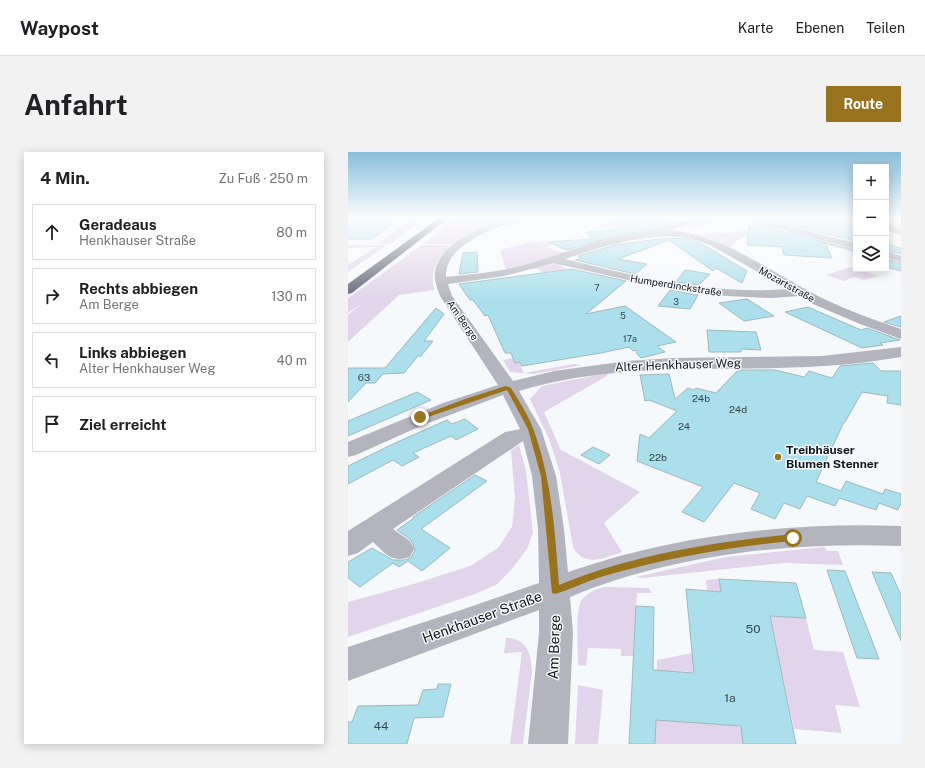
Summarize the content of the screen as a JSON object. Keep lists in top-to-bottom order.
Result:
{
  "streets": {
    "street": [
      "Mozartstraße",
      "Humperdinckstraße",
      "Am Berge",
      "Alter Henkhauser Weg",
      "Henkhauser Straße"
    ]
  },
  "crossings": [
    ["Mozartstraße", "Humperdinckstraße"],
    ["Mozartstraße", "Am Berge"],
    ["Am Berge", "Alter Henkhauser Weg"],
    ["Am Berge", "Henkhauser Straße"]
  ],
  "places": ["Treibhäuser Blumen Stenner"],
  "house_numbers": [
    "7",
    "3",
    "5",
    "17a",
    "63",
    "24b",
    "24d",
    "24",
    "22b",
    "50",
    "1a",
    "44"
  ],
  "page": {
    "header": "Waypost",
    "nav": ["Karte", "Ebenen", "Teilen"],
    "buttons": "Route",
    "title": "Anfahrt",
    "heading": ["4 Min.", "Zu Fuß · 250 m"],
    "map_buttons": ["+", "−"],
    "list": [
      ["Geradeaus", "Henkhauser Straße", "80 m"],
      ["Rechts abbiegen", "Am Berge", "130 m"],
      ["Links abbiegen", "Alter Henkhauser Weg", "40 m"],
      "Ziel erreicht"
    ]
  }
}
